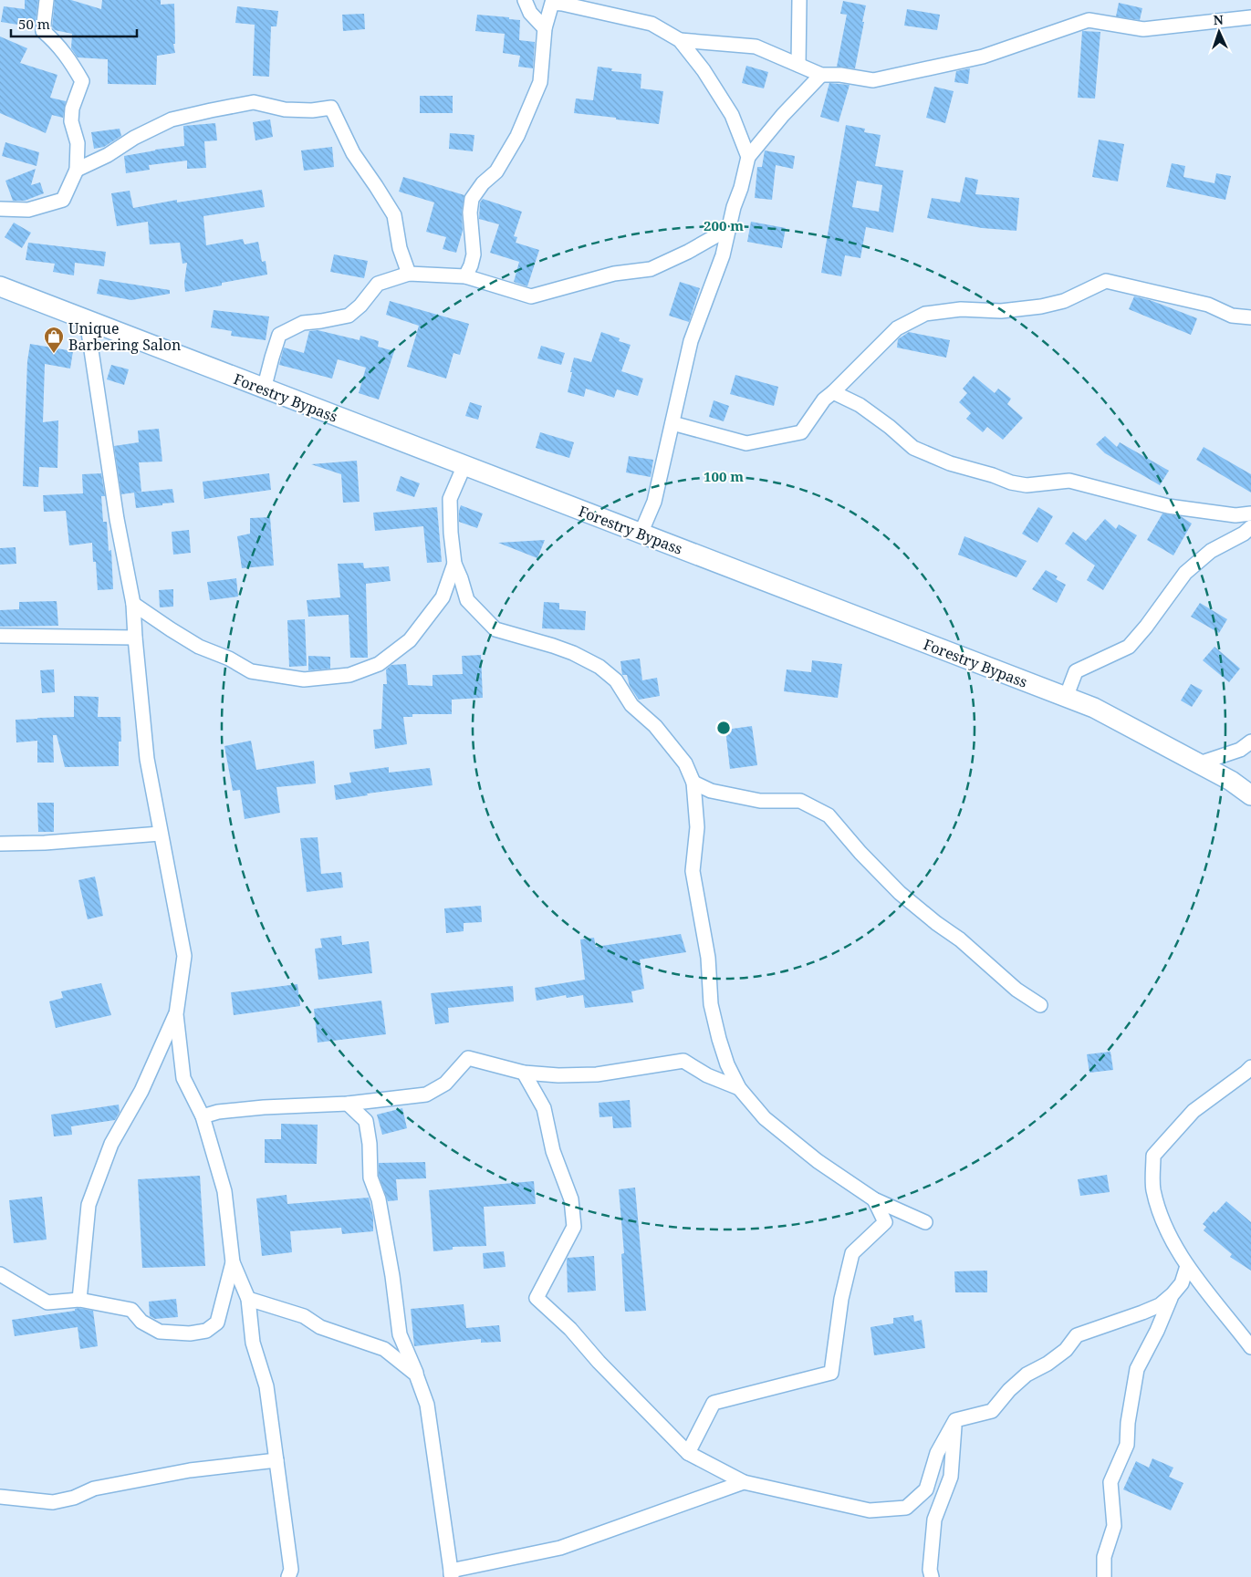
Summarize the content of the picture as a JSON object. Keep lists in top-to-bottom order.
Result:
{
  "streets": {
    "street": ["Forestry Bypass"]
  },
  "places": {
    "shop": ["Unique Barbering Salon"]
  },
  "scale_bar": "50 m",
  "north": "top",
  "rings": ["200 m", "100 m"]
}
